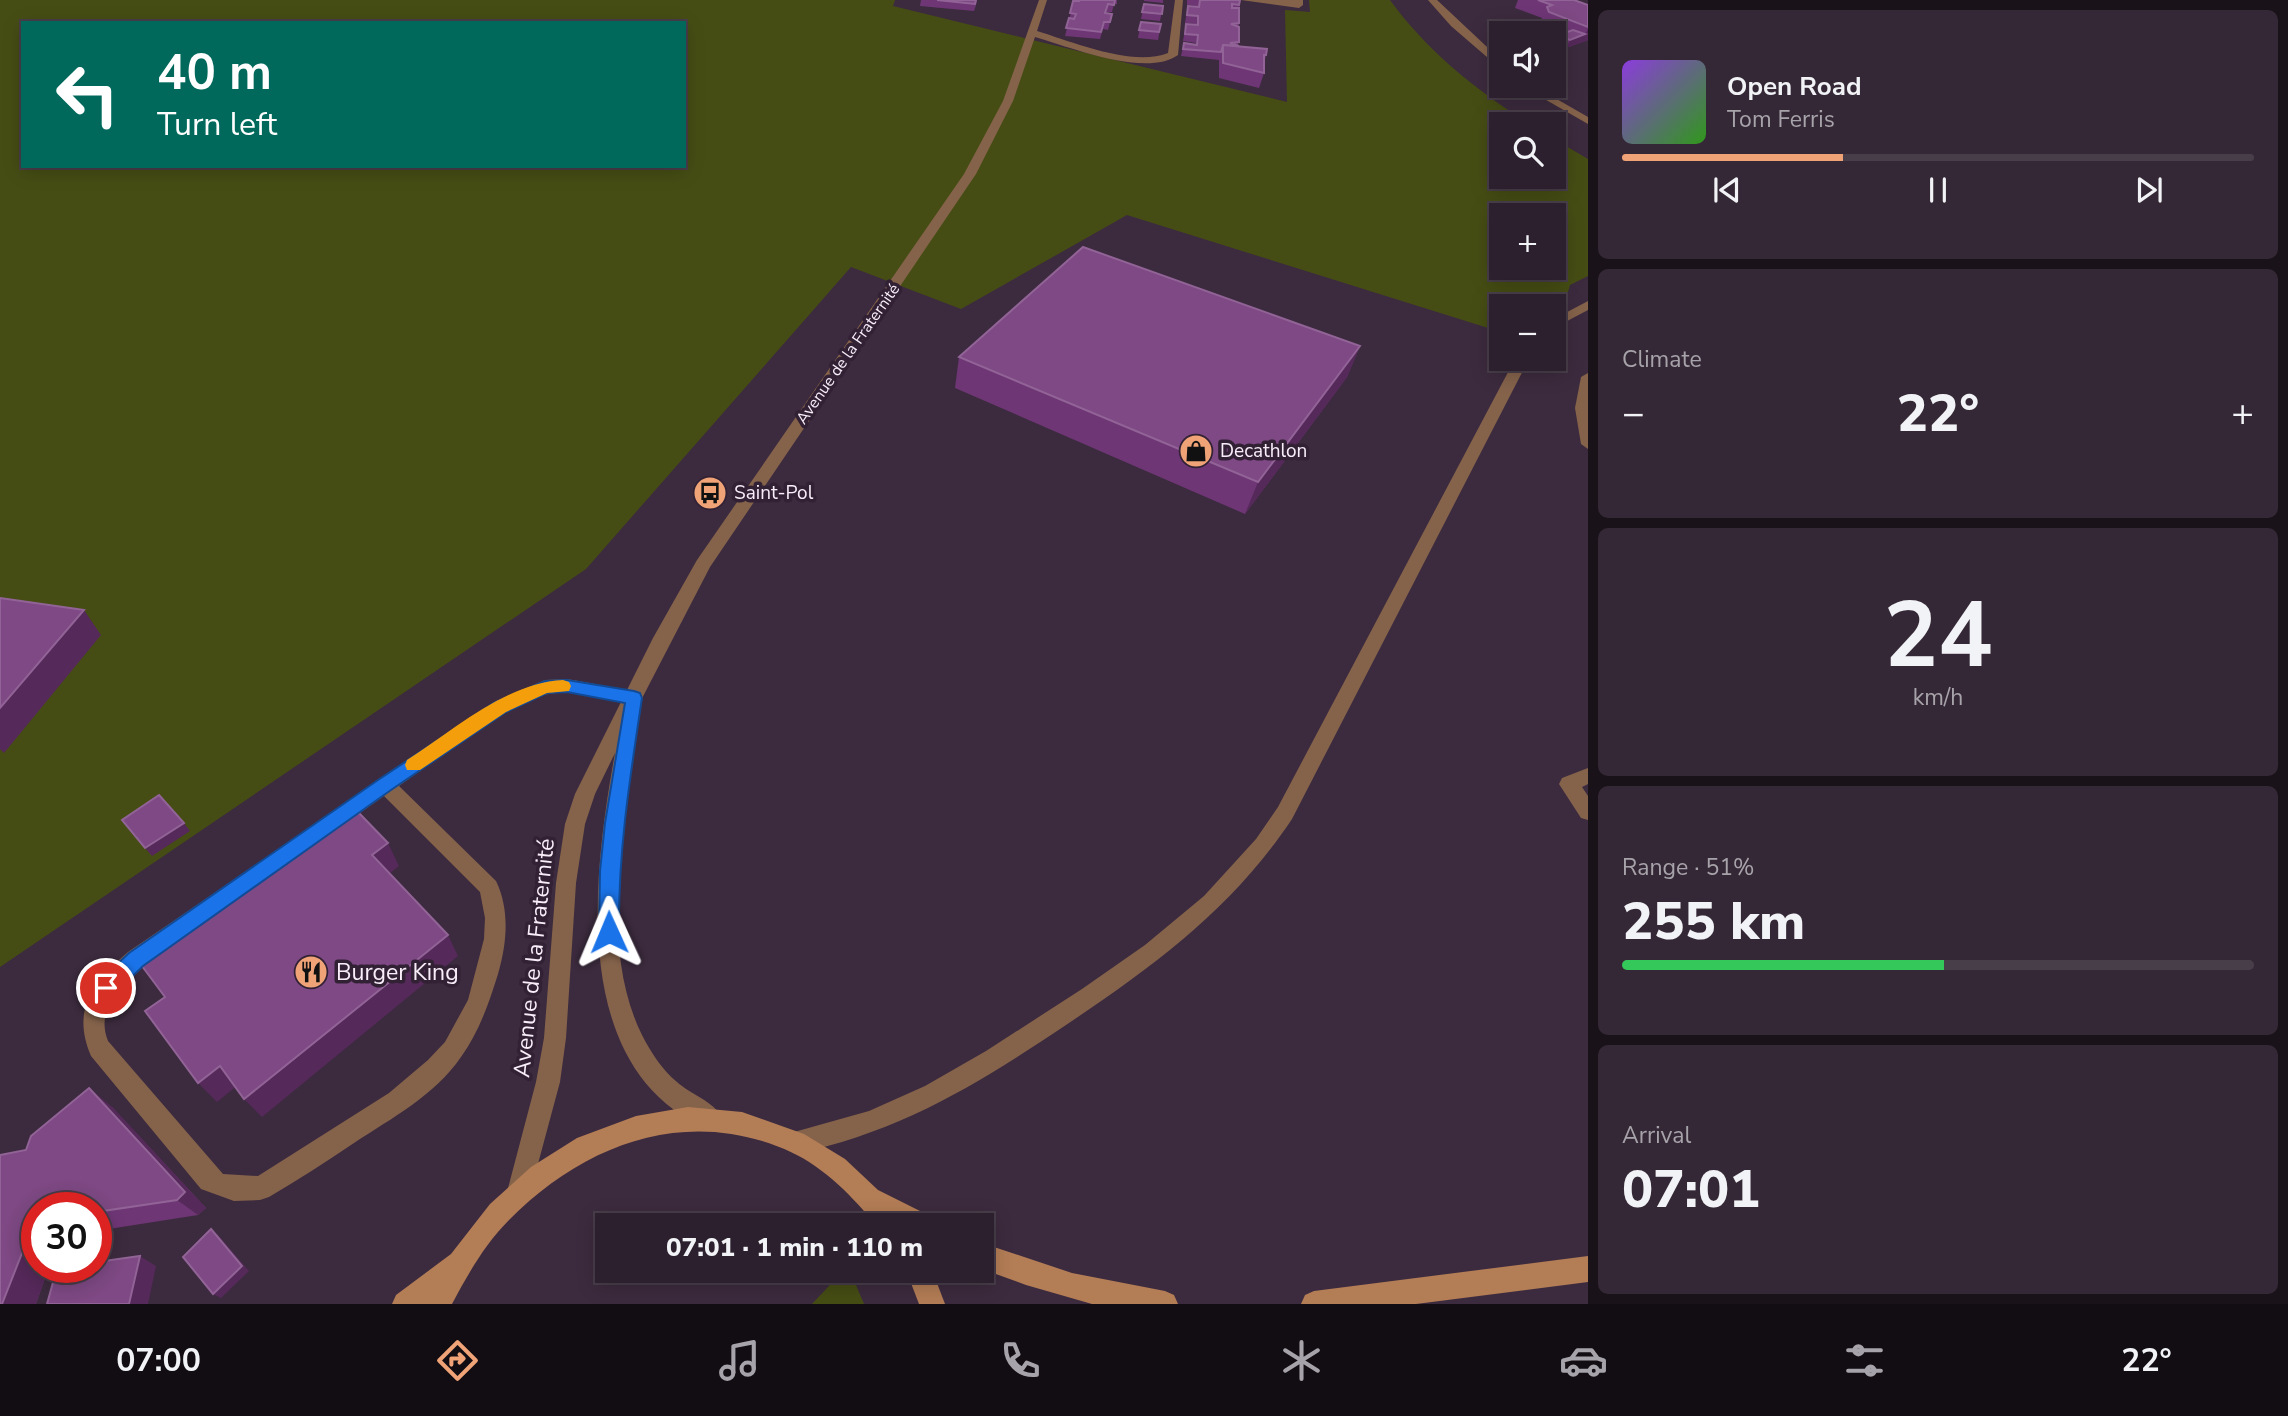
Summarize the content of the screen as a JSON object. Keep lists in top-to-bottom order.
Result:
{
  "streets": {
    "street": ["Avenue de la Fraternité"]
  },
  "places": {
    "shop": ["Decathlon"],
    "bus stop": ["Saint-Pol"],
    "restaurant": ["Burger King"]
  },
  "page": {
    "map_buttons": ["+", "−"],
    "turn": ["40 m", "Turn left"],
    "song": ["Open Road", "Tom Ferris"],
    "tile": [
      "Climate",
      ["24", "km/h"],
      ["Range · 51%", "255 km"],
      ["Arrival", "07:01"]
    ],
    "heat": ["−", "22°", "+"],
    "limit": "30",
    "trip": "07:01 · 1 min · 110 m",
    "tabs": ["07:00", "22°"]
  }
}
